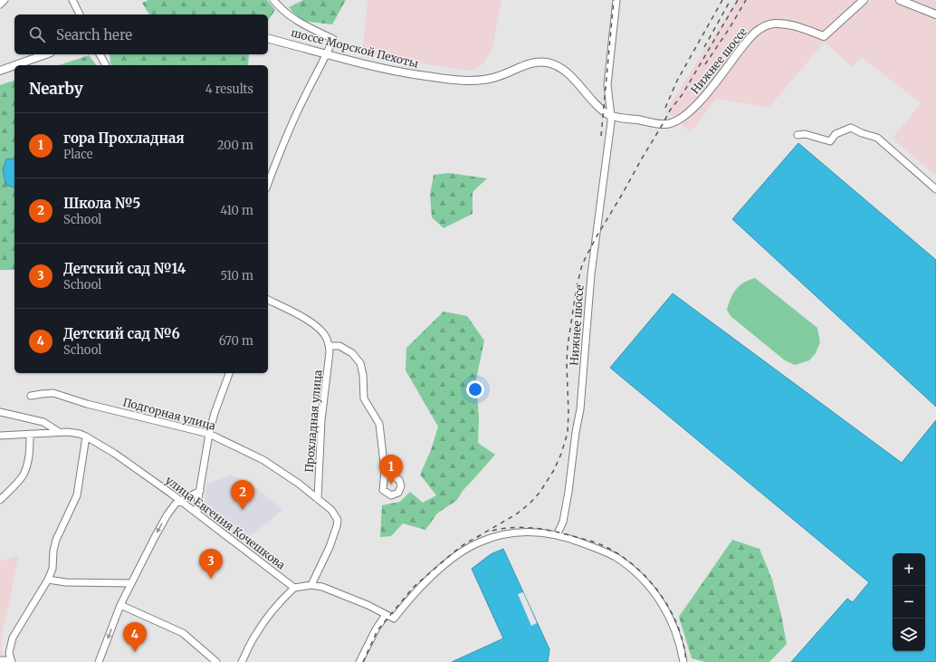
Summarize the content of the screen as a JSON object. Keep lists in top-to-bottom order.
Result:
{
  "streets": {
    "main road": ["шоссе Морской Пехоты", "Нижнее шоссе"],
    "street": ["Подгорная улица", "Прохладная улица", "улица Евгения Кочешкова"]
  },
  "crossings": [
    ["шоссе Морской Пехоты", "Нижнее шоссе"],
    ["Подгорная улица", "Прохладная улица"]
  ],
  "page": {
    "search": "Search here",
    "heading": ["Nearby", "4 results"],
    "list": [
      {
        "mark": "1",
        "name": "гора Прохладная",
        "note": "Place",
        "value": "200 m"
      },
      {
        "mark": "2",
        "name": "Школа №5",
        "note": "School",
        "value": "410 m"
      },
      {
        "mark": "3",
        "name": "Детский сад №14",
        "note": "School",
        "value": "510 m"
      },
      {
        "mark": "4",
        "name": "Детский сад №6",
        "note": "School",
        "value": "670 m"
      }
    ],
    "pins": [
      "1",
      "2",
      "3",
      "4"
    ],
    "map_buttons": ["+", "−"]
  }
}
